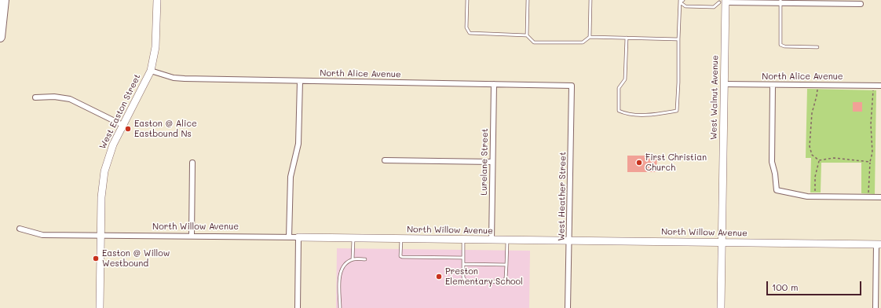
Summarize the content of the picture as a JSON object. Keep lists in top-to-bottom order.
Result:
{
  "streets": {
    "street": [
      "North Alice Avenue",
      "West Walnut Avenue",
      "West Easton Street",
      "Lurelane Street",
      "West Heather Street",
      "North Willow Avenue"
    ]
  },
  "crossings": [
    ["North Alice Avenue", "West Walnut Avenue"],
    ["North Alice Avenue", "West Easton Street"],
    ["North Alice Avenue", "Lurelane Street"],
    ["North Alice Avenue", "West Heather Street"],
    ["West Walnut Avenue", "North Willow Avenue"],
    ["West Easton Street", "North Willow Avenue"],
    ["Lurelane Street", "North Willow Avenue"],
    ["West Heather Street", "North Willow Avenue"]
  ],
  "places": [
    "Easton @ Alice Eastbound Ns",
    "First Christian Church",
    "Easton @ Willow Westbound",
    "Preston Elementary School"
  ],
  "scale_bar": "100 m"
}
